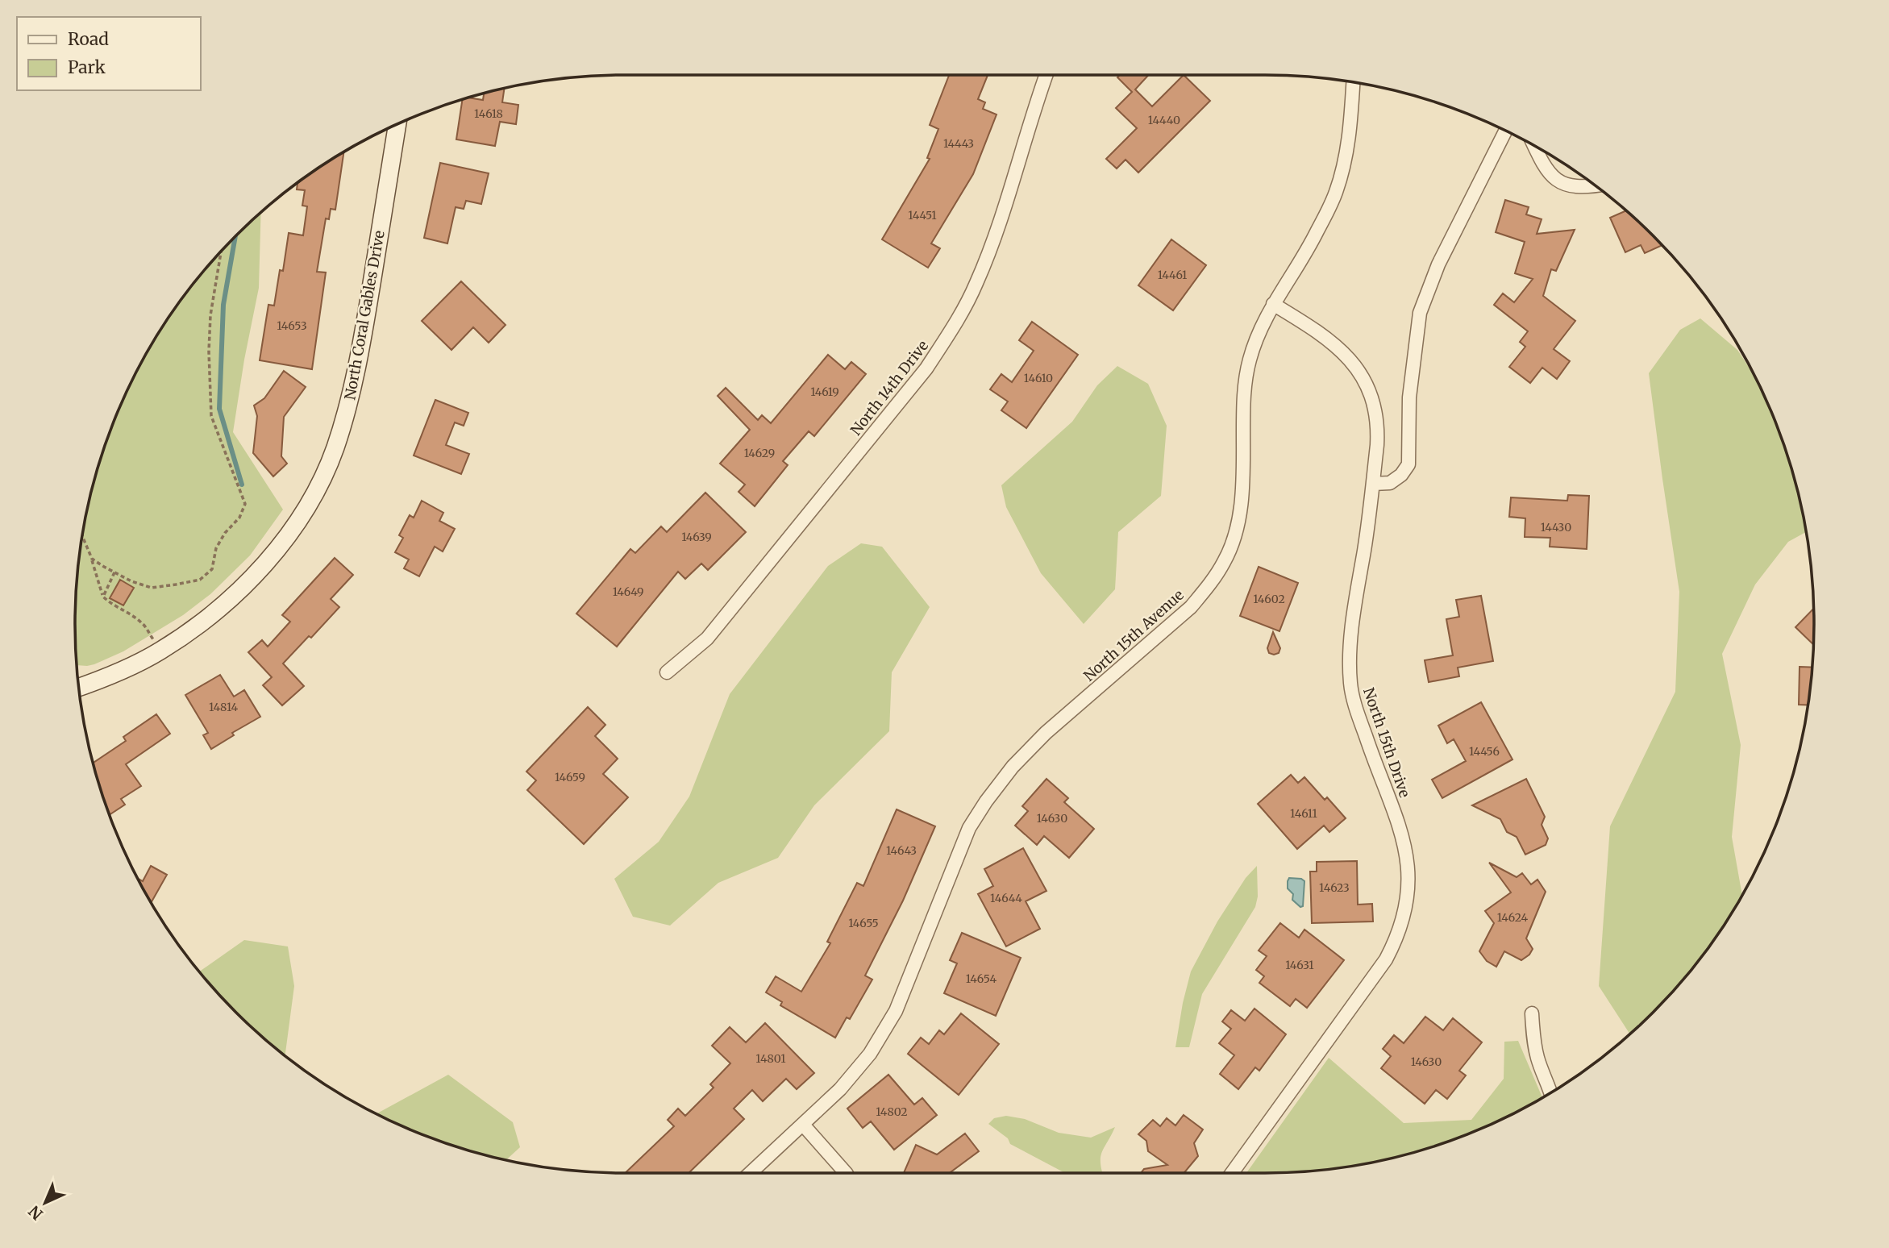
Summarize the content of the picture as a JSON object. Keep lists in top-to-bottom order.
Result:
{
  "streets": {
    "street": [
      "North Coral Gables Drive",
      "North 14th Drive",
      "North 15th Avenue",
      "North 15th Drive"
    ]
  },
  "crossings": [
    ["North 15th Avenue", "North 15th Drive"]
  ],
  "house_numbers": [
    "14618",
    "14440",
    "14443",
    "14451",
    "14461",
    "14653",
    "14610",
    "14619",
    "14629",
    "14430",
    "14639",
    "14649",
    "14602",
    "14814",
    "14456",
    "14659",
    "14611",
    "14630",
    "14643",
    "14623",
    "14644",
    "14624",
    "14655",
    "14631",
    "14654",
    "14801",
    "14630",
    "14802"
  ],
  "legend": ["Road", "Park"],
  "north": "bottom left"
}
